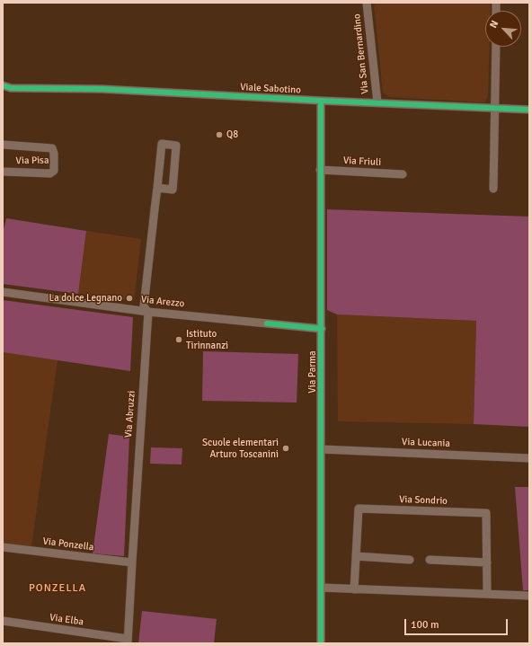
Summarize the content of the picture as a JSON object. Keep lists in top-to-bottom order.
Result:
{
  "streets": {
    "street": [
      "Via San Bernardino",
      "Viale Sabotino",
      "Via Pisa",
      "Via Friuli",
      "Via Arezzo",
      "Via Parma",
      "Via Abruzzi",
      "Via Lucania",
      "Via Sondrio",
      "Via Ponzella",
      "Via Elba"
    ]
  },
  "crossings": [
    ["Via San Bernardino", "Viale Sabotino"],
    ["Viale Sabotino", "Via Parma"],
    ["Via Friuli", "Via Parma"],
    ["Via Arezzo", "Via Parma"],
    ["Via Arezzo", "Via Abruzzi"],
    ["Via Parma", "Via Lucania"],
    ["Via Abruzzi", "Via Ponzella"],
    ["Via Abruzzi", "Via Elba"]
  ],
  "districts": ["PONZELLA"],
  "places": [
    "Q8",
    "La dolce Legnano",
    "Istituto Tirinnanzi",
    "Scuole elementari Arturo Toscanini"
  ],
  "scale_bar": "100 m",
  "north": "top left"
}
